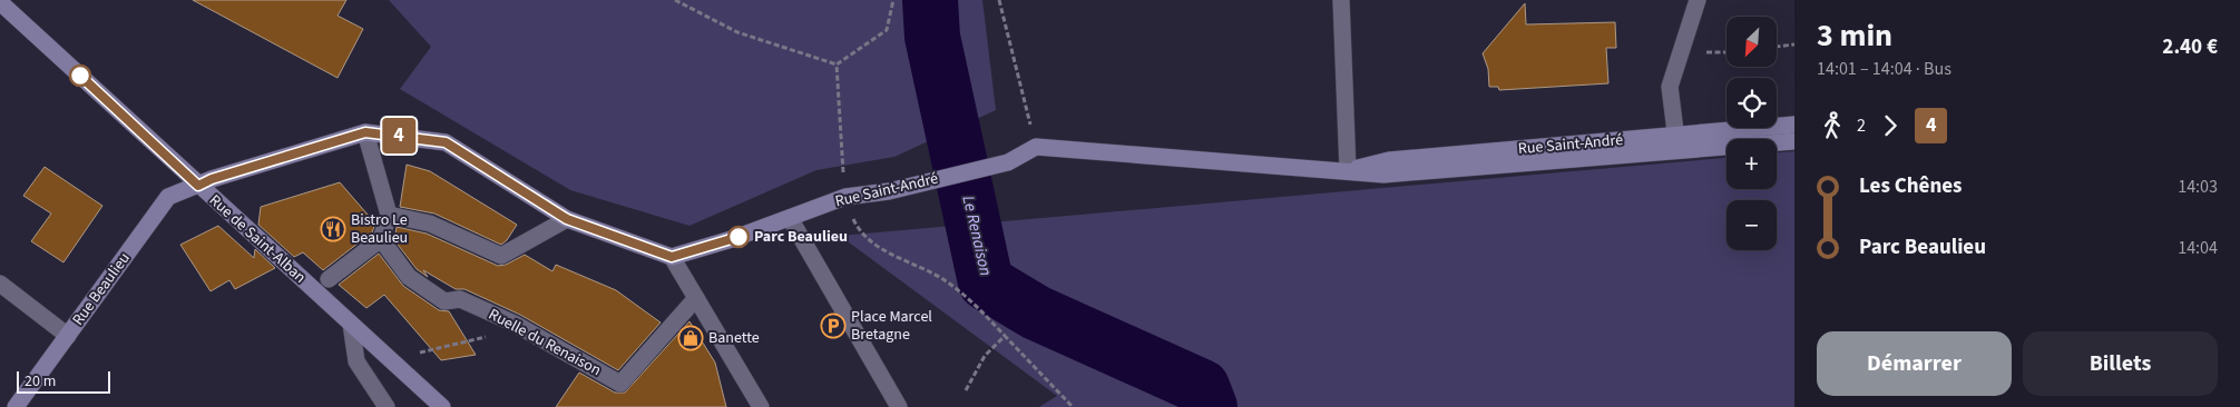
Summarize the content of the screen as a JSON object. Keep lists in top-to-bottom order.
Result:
{
  "streets": {
    "street": [
      "Rue Saint-André",
      "Rue de Saint-Alban",
      "Rue Beaulieu",
      "Ruelle du Renaison"
    ]
  },
  "crossings": [
    ["Rue de Saint-Alban", "Rue Beaulieu"]
  ],
  "water": ["Le Renaison"],
  "places": {
    "restaurant": ["Bistro Le Beaulieu"],
    "other": ["Parc Beaulieu"],
    "parking": ["Place Marcel Bretagne"],
    "shop": ["Banette"]
  },
  "lines": ["bus line 4"],
  "scale_bar": "20 m",
  "north": "bottom left",
  "page": {
    "on_map": "4",
    "heading": ["3 min", "14:01 – 14:04 · Bus", "2.40 €"],
    "map_buttons": ["+", "−"],
    "legs": ["2", "4"],
    "list": [
      {
        "name": "Les Chênes",
        "value": "14:03"
      },
      {
        "name": "Parc Beaulieu",
        "value": "14:04"
      }
    ],
    "buttons": ["Démarrer", "Billets"],
    "scale": "20 m"
  }
}
